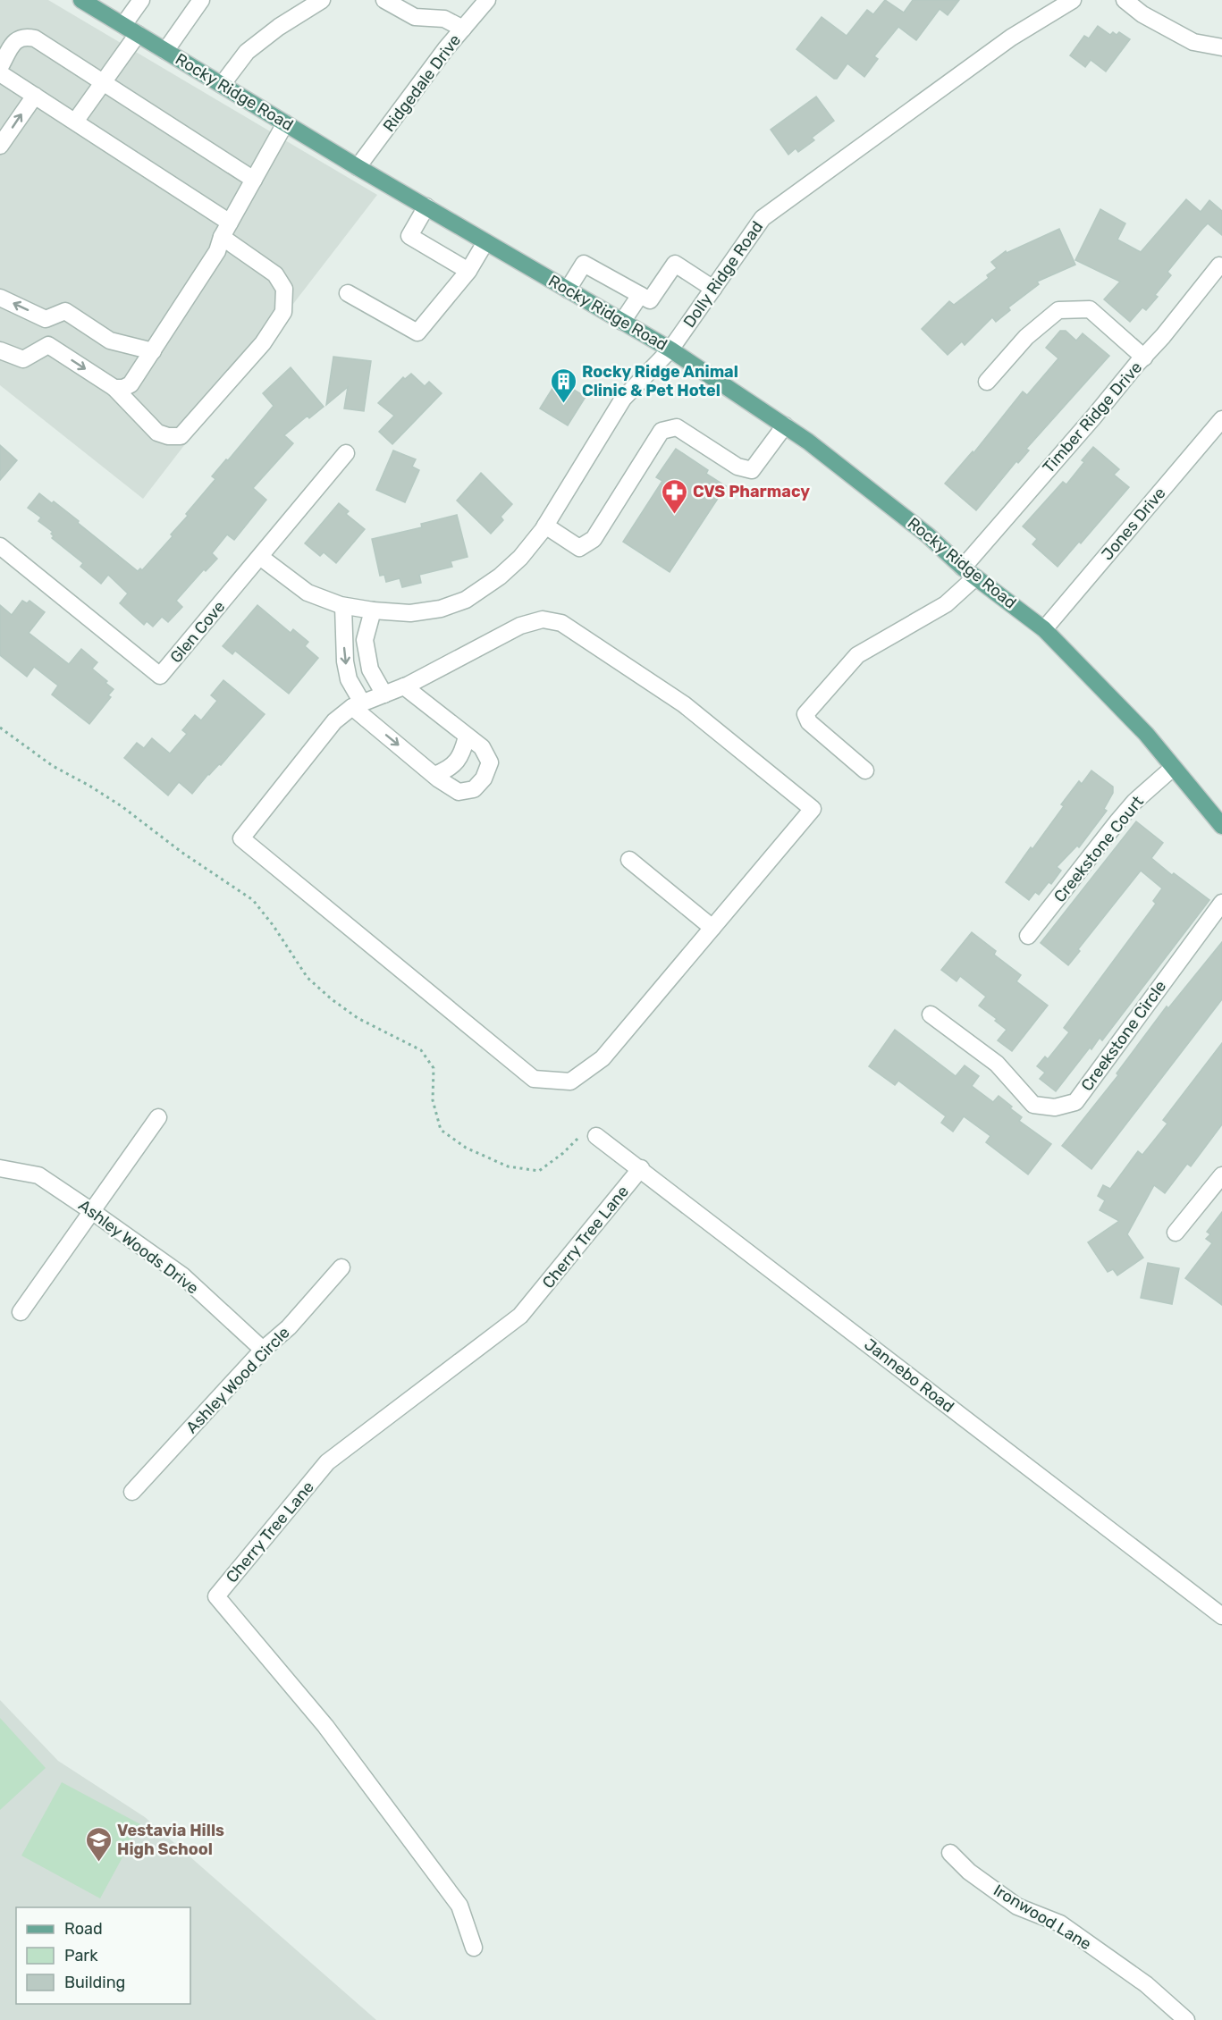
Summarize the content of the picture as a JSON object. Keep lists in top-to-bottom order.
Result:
{
  "streets": {
    "main road": ["Rocky Ridge Road"],
    "street": [
      "Ridgedale Drive",
      "Dolly Ridge Road",
      "Timber Ridge Drive",
      "Jones Drive",
      "Glen Cove",
      "Creekstone Court",
      "Creekstone Circle",
      "Cherry Tree Lane",
      "Ashley Woods Drive",
      "Jannebo Road",
      "Ashley Wood Circle",
      "Ironwood Lane"
    ]
  },
  "crossings": [
    ["Ridgedale Drive", "Rocky Ridge Road"],
    ["Rocky Ridge Road", "Dolly Ridge Road"],
    ["Rocky Ridge Road", "Timber Ridge Drive"],
    ["Rocky Ridge Road", "Jones Drive"],
    ["Rocky Ridge Road", "Creekstone Court"],
    ["Dolly Ridge Road", "Glen Cove"],
    ["Cherry Tree Lane", "Jannebo Road"],
    ["Ashley Woods Drive", "Ashley Wood Circle"]
  ],
  "places": {
    "building": ["Rocky Ridge Animal Clinic & Pet Hotel"],
    "pharmacy": ["CVS Pharmacy"],
    "school or university": ["Vestavia Hills High School"]
  },
  "legend": ["Road", "Park", "Building"]
}
